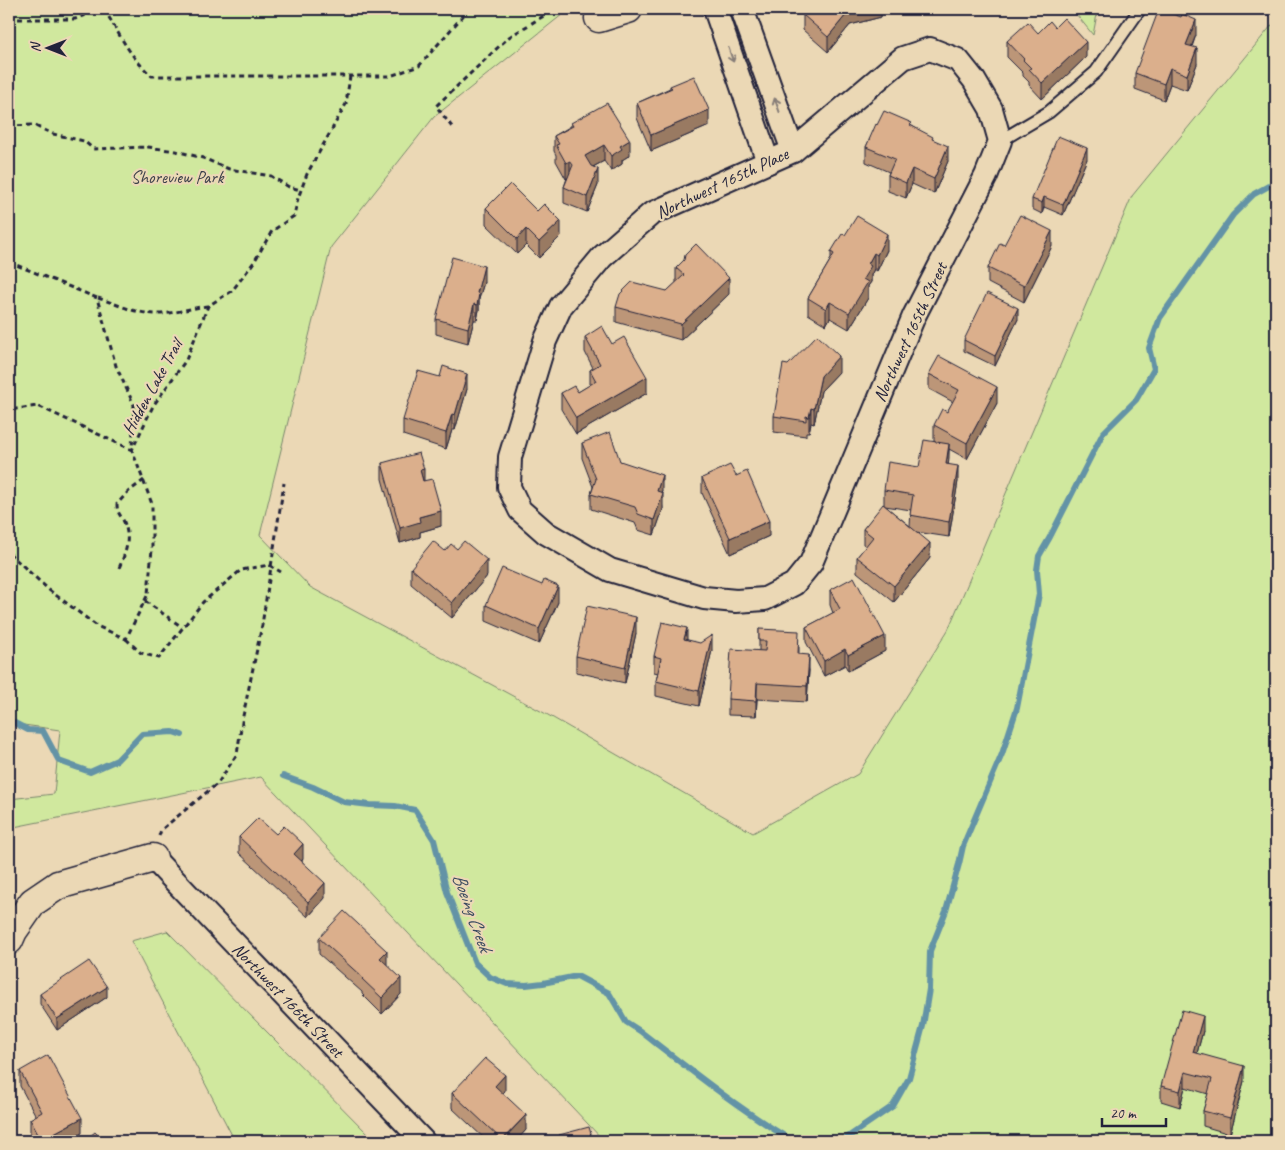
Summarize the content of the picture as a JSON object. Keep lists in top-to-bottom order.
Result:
{
  "streets": {
    "street": ["Northwest 165th Place", "Northwest 165th Street", "Northwest 166th Street"],
    "path": ["Hidden Lake Trail"]
  },
  "crossings": [
    ["Northwest 165th Place", "Northwest 165th Street"]
  ],
  "water": ["Boeing Creek"],
  "parks": ["Shoreview Park"],
  "scale_bar": "20 m",
  "north": "left"
}
